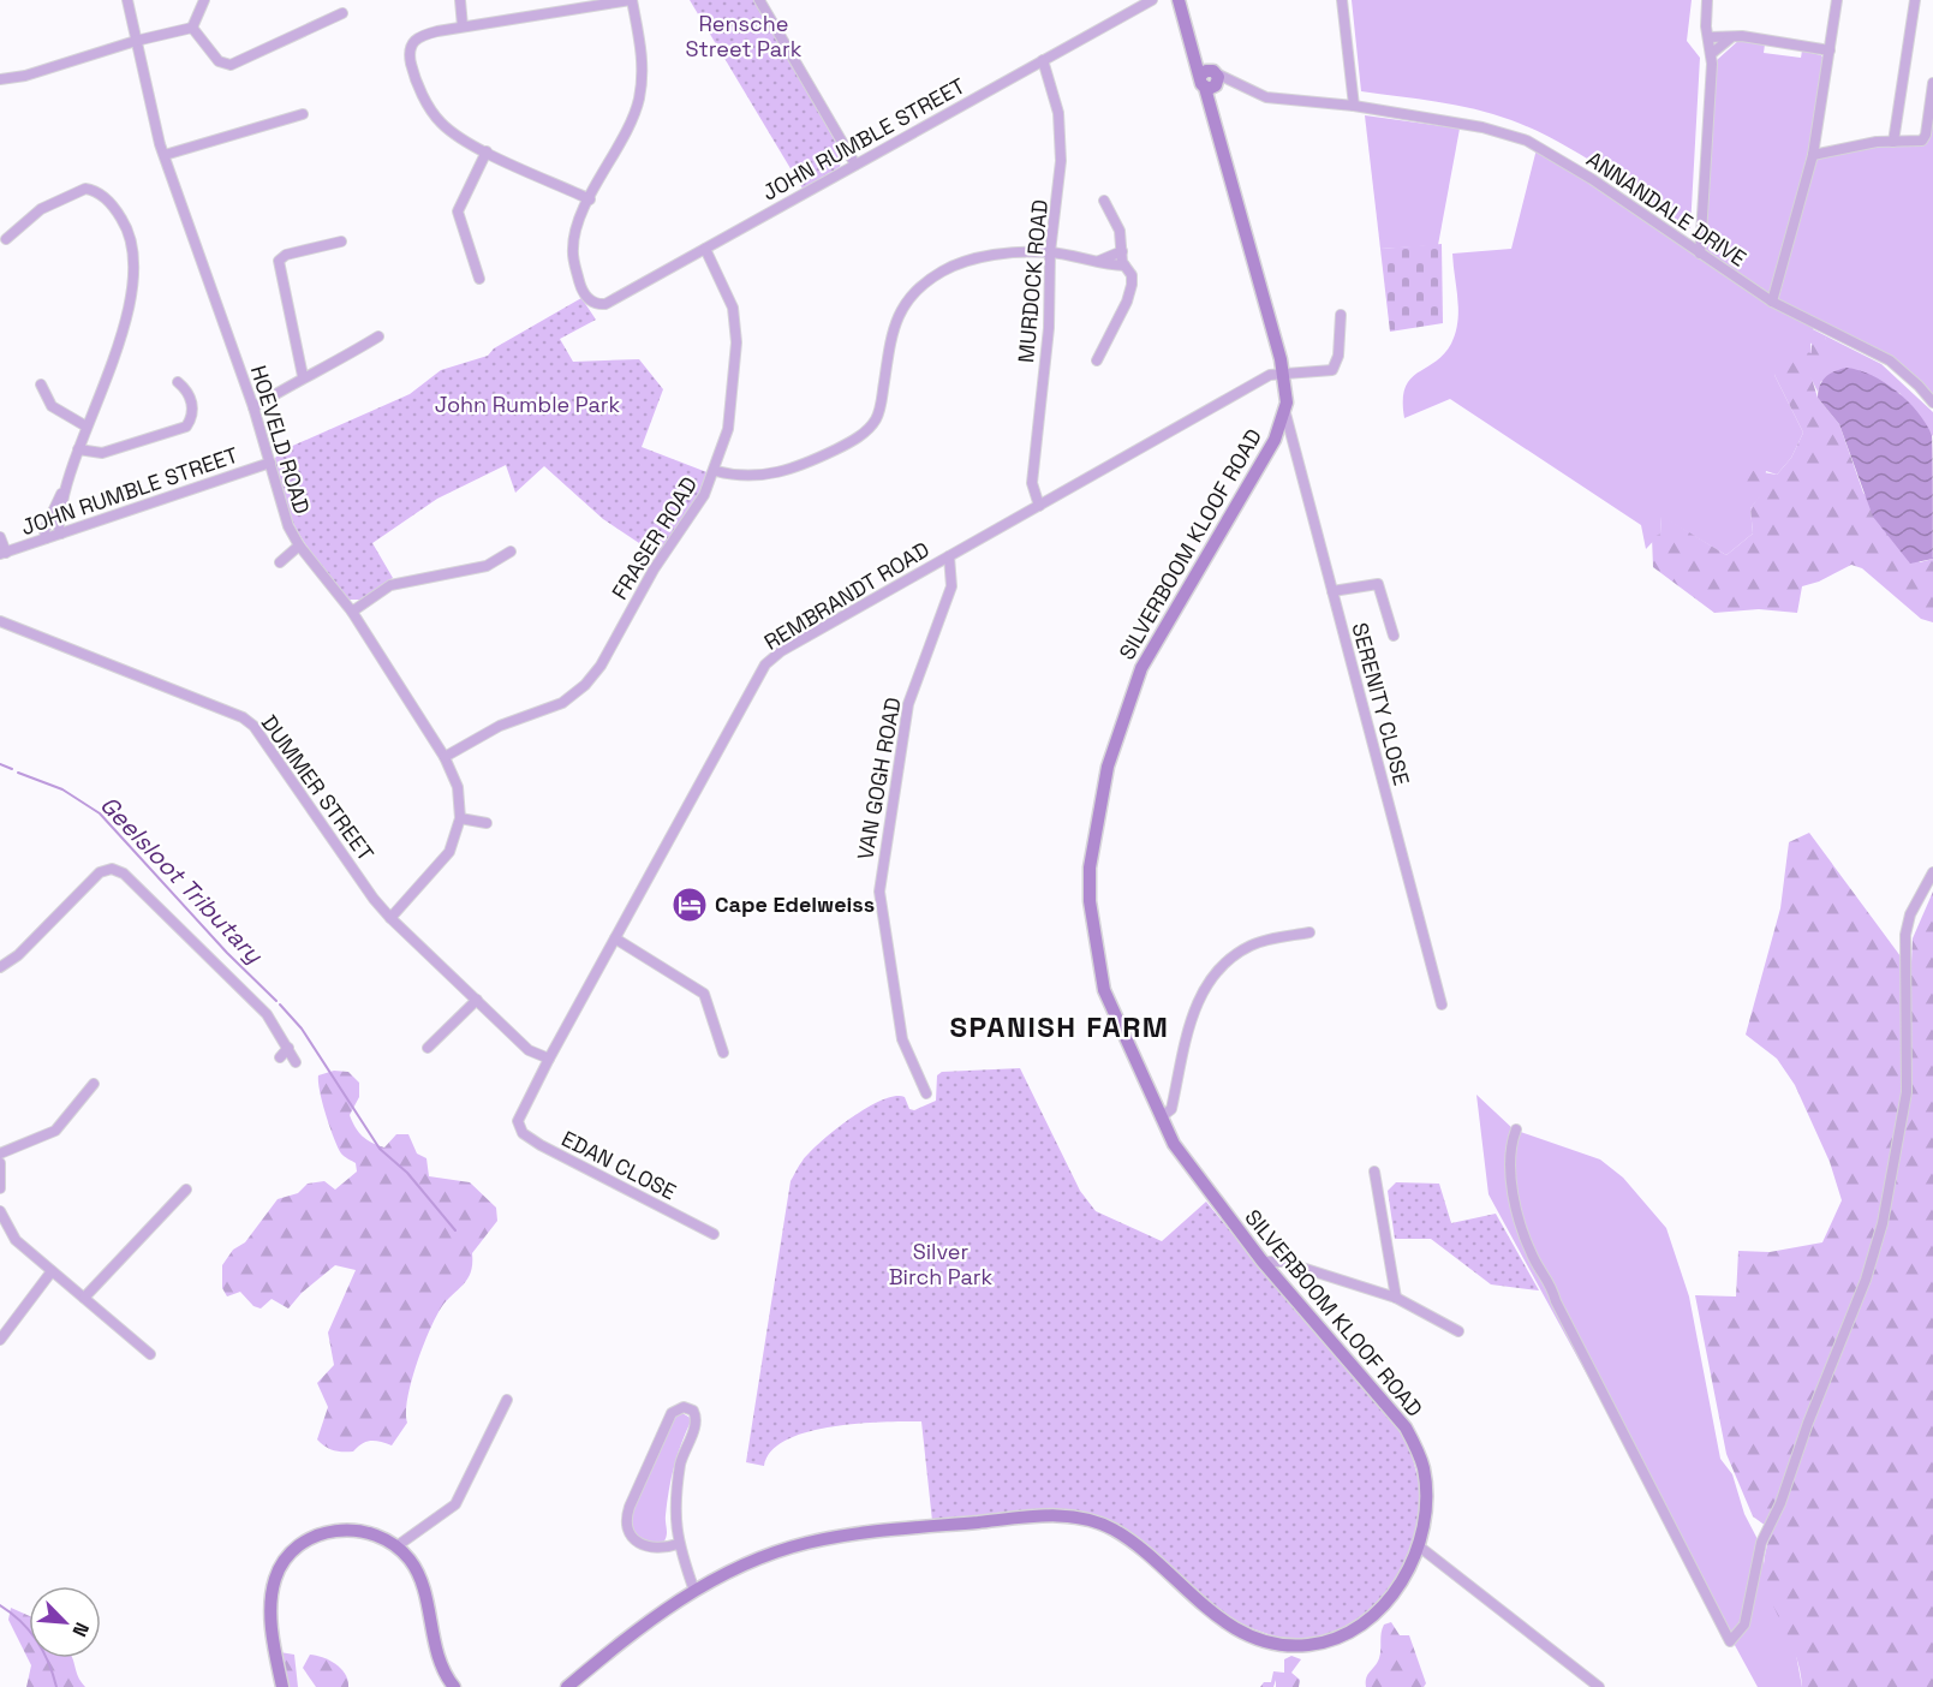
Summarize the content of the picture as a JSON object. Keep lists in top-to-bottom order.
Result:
{
  "streets": {
    "street": [
      "JOHN RUMBLE STREET",
      "ANNANDALE DRIVE",
      "MURDOCK ROAD",
      "HOEVELD ROAD",
      "FRASER ROAD",
      "SILVERBOOM KLOOF ROAD",
      "REMBRANDT ROAD",
      "SERENITY CLOSE",
      "VAN GOGH ROAD",
      "DUMMER STREET",
      "EDAN CLOSE"
    ]
  },
  "crossings": [
    ["JOHN RUMBLE STREET", "MURDOCK ROAD"],
    ["JOHN RUMBLE STREET", "HOEVELD ROAD"],
    ["JOHN RUMBLE STREET", "FRASER ROAD"],
    ["ANNANDALE DRIVE", "SILVERBOOM KLOOF ROAD"],
    ["MURDOCK ROAD", "REMBRANDT ROAD"],
    ["HOEVELD ROAD", "FRASER ROAD"],
    ["HOEVELD ROAD", "DUMMER STREET"],
    ["SILVERBOOM KLOOF ROAD", "REMBRANDT ROAD"],
    ["SILVERBOOM KLOOF ROAD", "SERENITY CLOSE"],
    ["REMBRANDT ROAD", "VAN GOGH ROAD"],
    ["REMBRANDT ROAD", "DUMMER STREET"],
    ["REMBRANDT ROAD", "EDAN CLOSE"]
  ],
  "districts": ["SPANISH FARM"],
  "water": ["Geelsloot Tributary"],
  "parks": ["Rensche Street Park", "John Rumble Park", "Silver Birch Park"],
  "places": {
    "hotel": ["Cape Edelweiss"]
  },
  "north": "bottom right"
}
